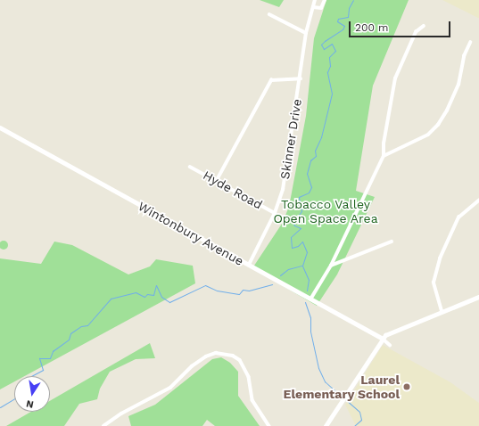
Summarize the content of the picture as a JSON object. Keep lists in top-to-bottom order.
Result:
{
  "streets": {
    "street": ["Skinner Drive", "Hyde Road", "Wintonbury Avenue"]
  },
  "crossings": [
    ["Skinner Drive", "Hyde Road"],
    ["Skinner Drive", "Wintonbury Avenue"]
  ],
  "parks": ["Tobacco Valley Open Space Area"],
  "places": ["Laurel Elementary School"],
  "scale_bar": "200 m",
  "north": "bottom"
}
